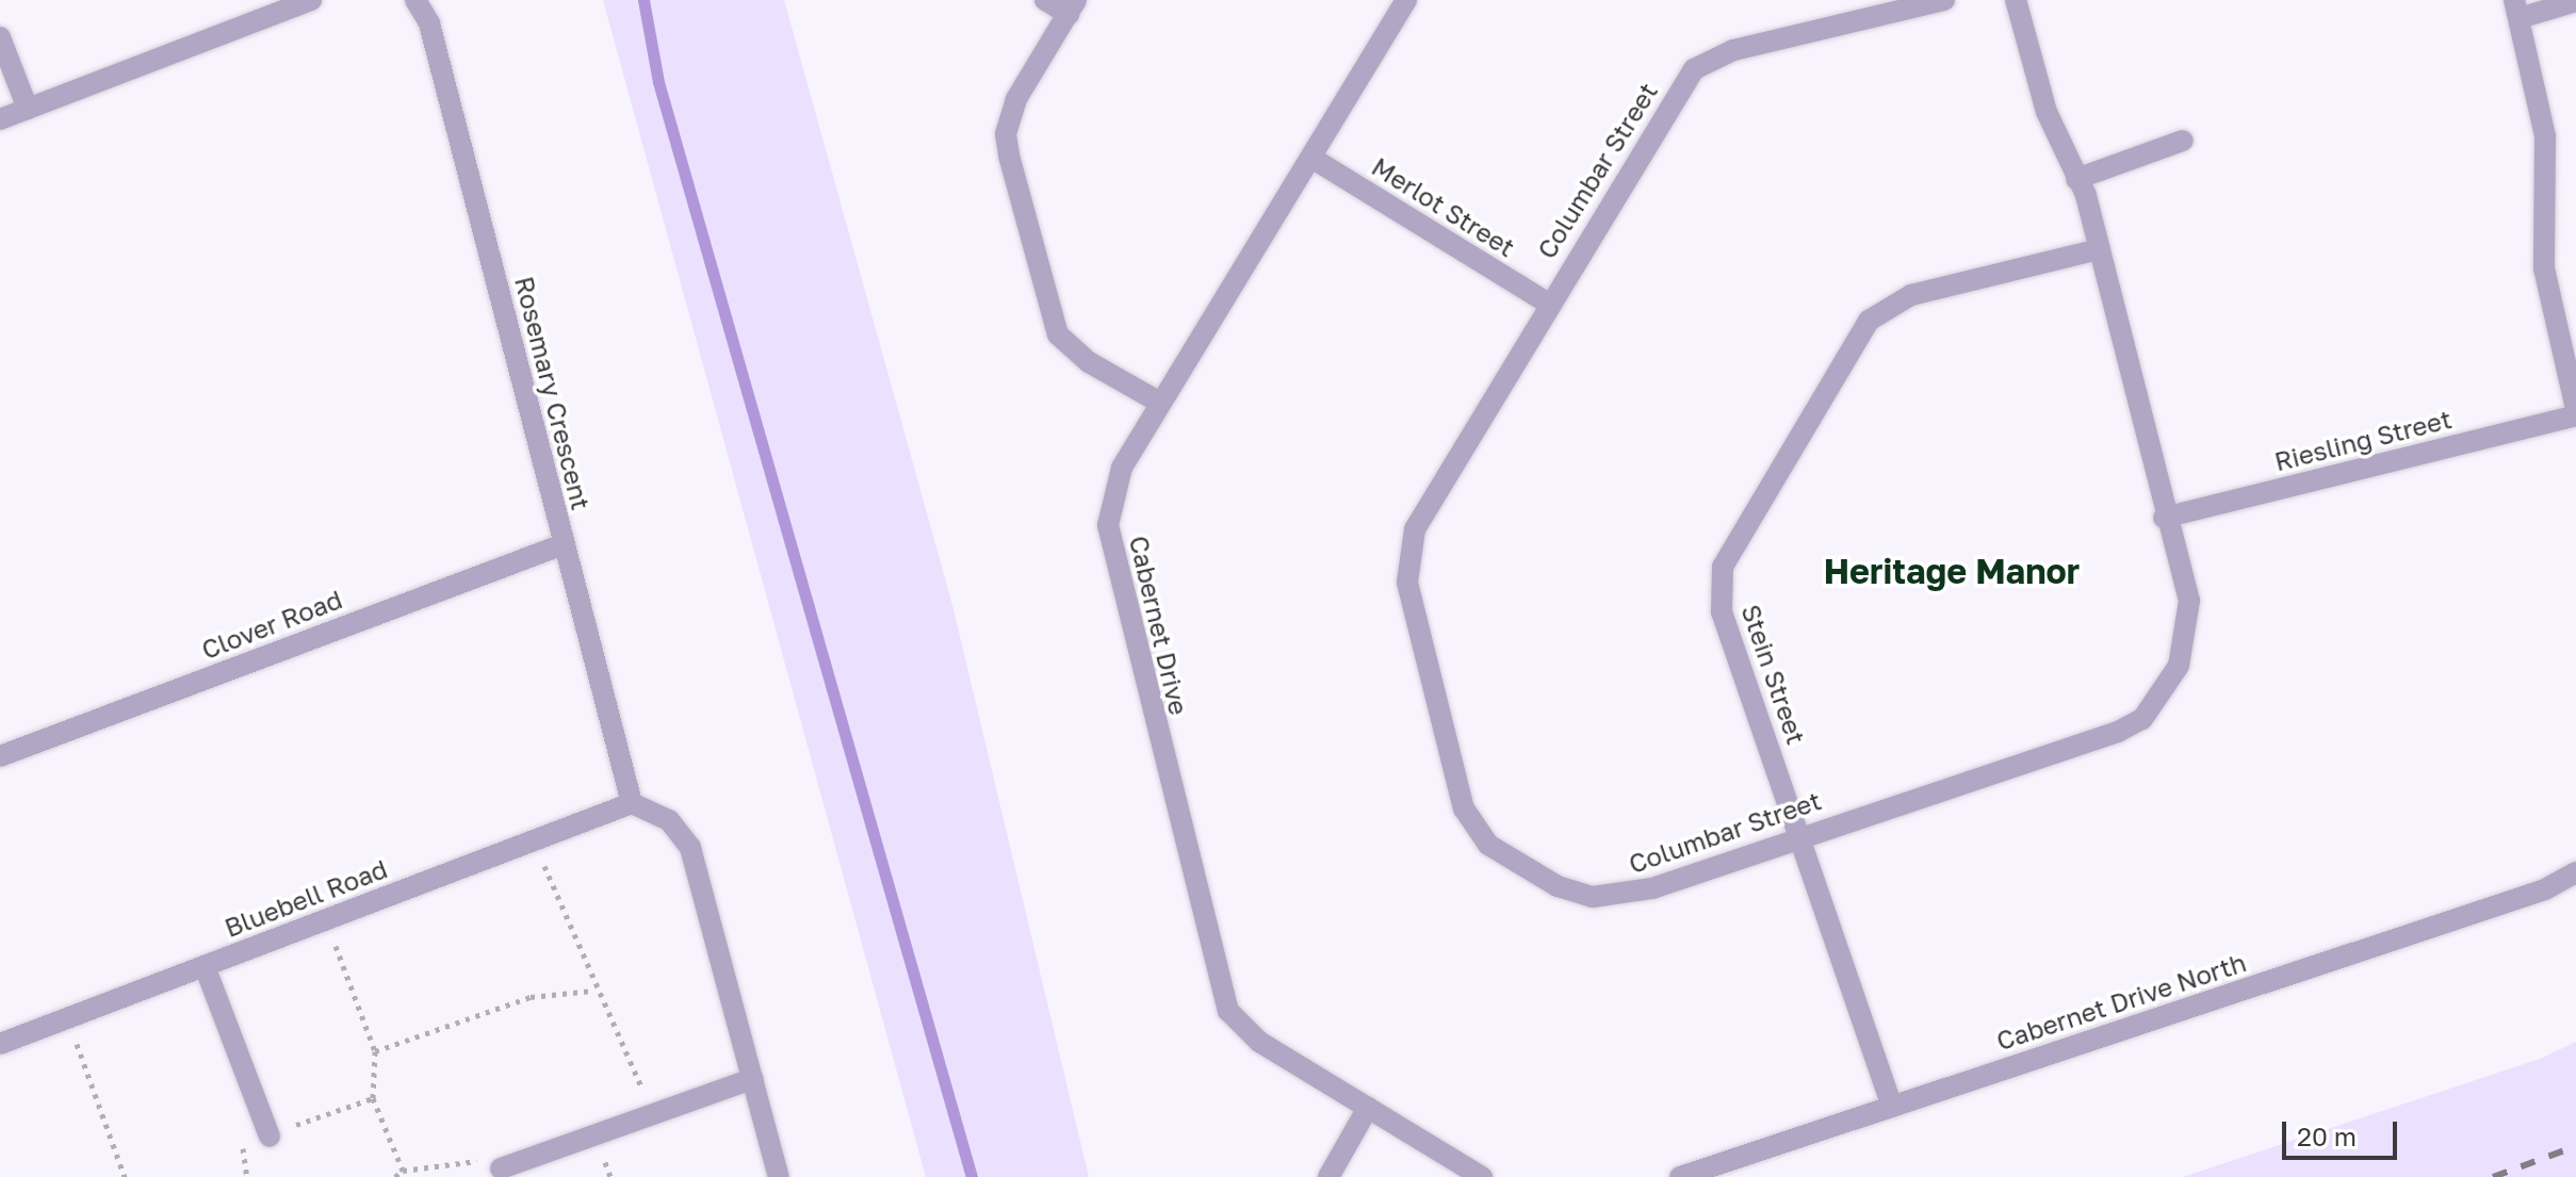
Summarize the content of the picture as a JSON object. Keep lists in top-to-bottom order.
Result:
{
  "streets": {
    "street": [
      "Columbar Street",
      "Merlot Street",
      "Rosemary Crescent",
      "Riesling Street",
      "Clover Road",
      "Cabernet Drive",
      "Stein Street",
      "Bluebell Road",
      "Cabernet Drive North"
    ]
  },
  "crossings": [
    ["Columbar Street", "Merlot Street"],
    ["Columbar Street", "Riesling Street"],
    ["Columbar Street", "Stein Street"],
    ["Merlot Street", "Cabernet Drive"],
    ["Rosemary Crescent", "Clover Road"],
    ["Rosemary Crescent", "Bluebell Road"],
    ["Stein Street", "Cabernet Drive North"]
  ],
  "districts": ["Heritage Manor"],
  "scale_bar": "20 m"
}
